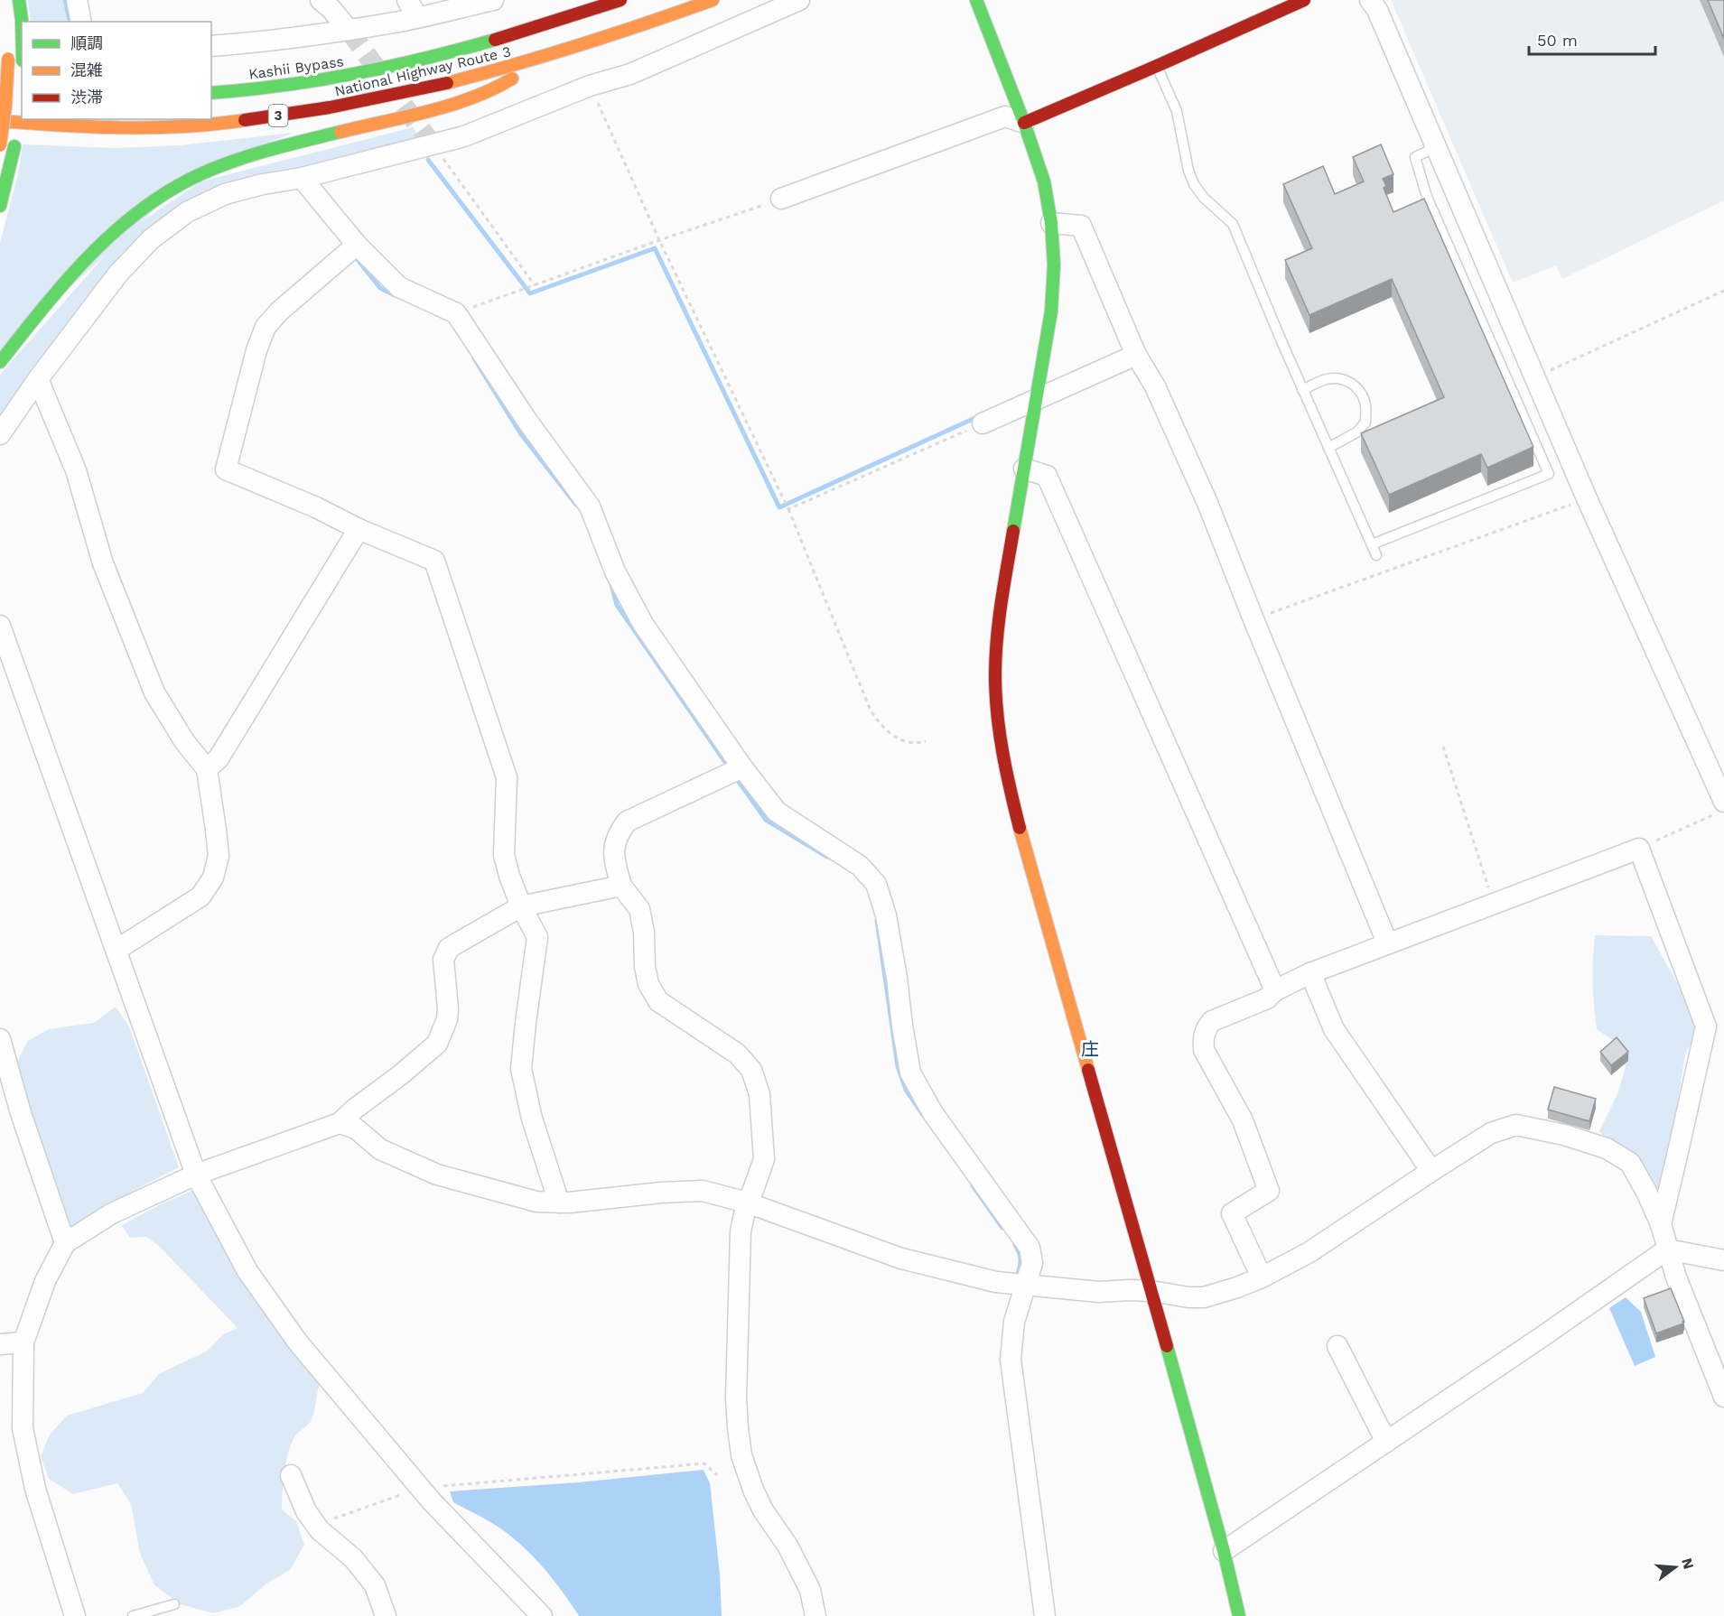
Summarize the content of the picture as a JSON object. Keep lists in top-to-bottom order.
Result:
{
  "streets": {
    "main road": ["Kashii Bypass", "National Highway Route 3", "3"]
  },
  "crossings": [
    ["Kashii Bypass", "National Highway Route 3"]
  ],
  "districts": ["庄"],
  "legend": ["順調", "混雑", "渋滞"],
  "scale_bar": "50 m",
  "north": "right"
}
